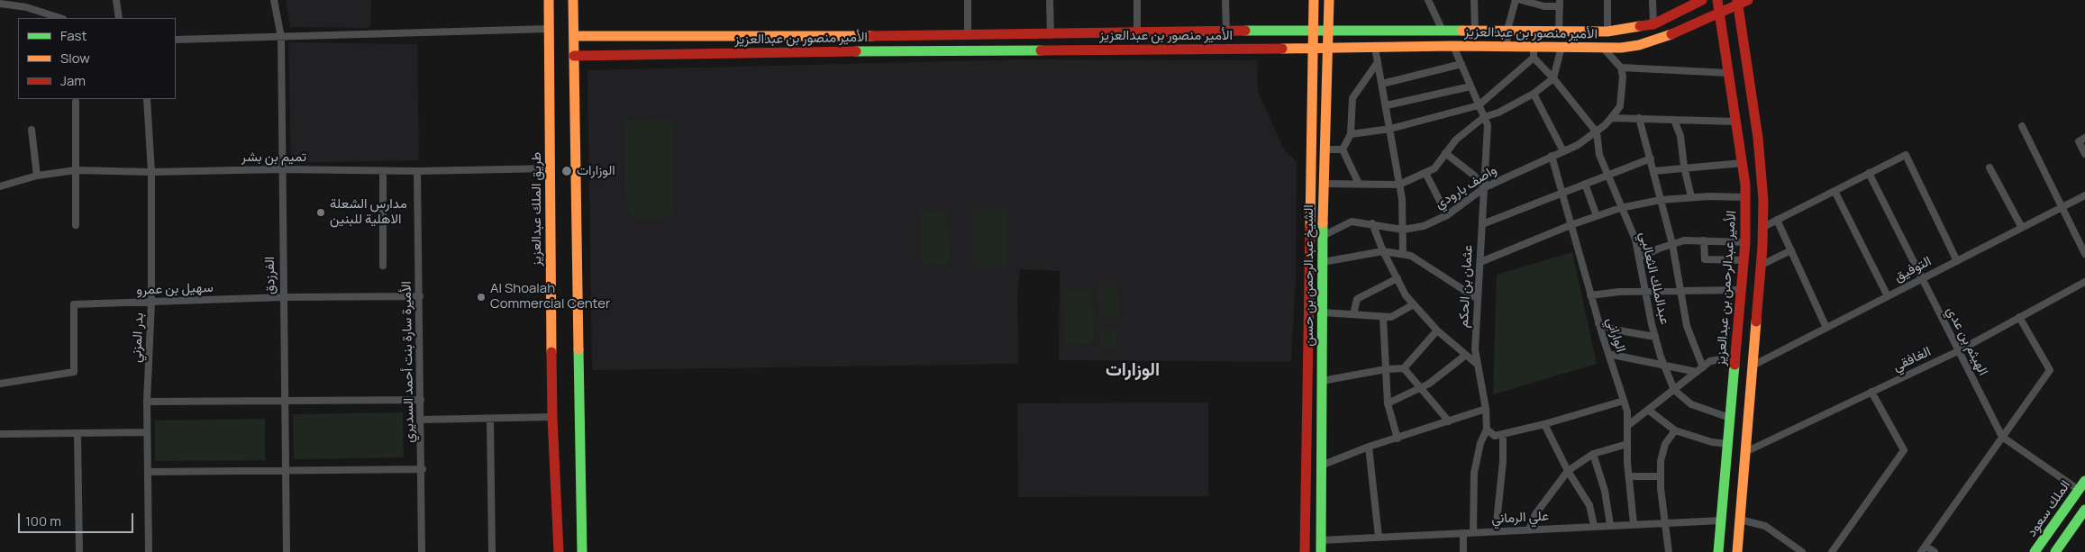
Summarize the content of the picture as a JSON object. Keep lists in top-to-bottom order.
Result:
{
  "streets": {
    "street": [
      "الأمير منصور بن عبدالعزيز",
      "تميم بن بشر",
      "واصف بارودي",
      "طريق الملك عبدالعزيز",
      "التوفيق",
      "الفرزدق",
      "الشيخ عبدالرحمن بن حسن",
      "عبدالملك الثعالبي",
      "عثمان بن الحكم",
      "الأمير عبدالرحمن بن عبدالعزيز",
      "سهيل بن عمرو",
      "الواراني",
      "بدر المزني",
      "الهيثم بن عدي",
      "الغافقي",
      "الأميرة سارة بنت أحمد السديري",
      "الملك سعود",
      "علي الرماني"
    ]
  },
  "crossings": [
    ["الأمير منصور بن عبدالعزيز", "الشيخ عبدالرحمن بن حسن"],
    ["الأمير منصور بن عبدالعزيز", "عثمان بن الحكم"],
    ["الأمير منصور بن عبدالعزيز", "الأمير عبدالرحمن بن عبدالعزيز"],
    ["تميم بن بشر", "طريق الملك عبدالعزيز"],
    ["تميم بن بشر", "الفرزدق"],
    ["تميم بن بشر", "بدر المزني"],
    ["تميم بن بشر", "الأميرة سارة بنت أحمد السديري"],
    ["واصف بارودي", "الشيخ عبدالرحمن بن حسن"],
    ["واصف بارودي", "عبدالملك الثعالبي"],
    ["واصف بارودي", "عثمان بن الحكم"],
    ["واصف بارودي", "الواراني"],
    ["التوفيق", "الهيثم بن عدي"],
    ["الفرزدق", "سهيل بن عمرو"],
    ["الشيخ عبدالرحمن بن حسن", "علي الرماني"],
    ["عبدالملك الثعالبي", "الأمير عبدالرحمن بن عبدالعزيز"],
    ["عثمان بن الحكم", "علي الرماني"],
    ["الأمير عبدالرحمن بن عبدالعزيز", "علي الرماني"],
    ["سهيل بن عمرو", "بدر المزني"],
    ["سهيل بن عمرو", "الأميرة سارة بنت أحمد السديري"],
    ["الواراني", "علي الرماني"],
    ["الهيثم بن عدي", "الغافقي"],
    ["الهيثم بن عدي", "الملك سعود"]
  ],
  "districts": ["الوزارات"],
  "places": ["الوزارات", "مدارس الشعلة الاهلية للبنين", "Al Shoalah Commercial Center"],
  "legend": ["Fast", "Slow", "Jam"],
  "scale_bar": "100 m"
}
